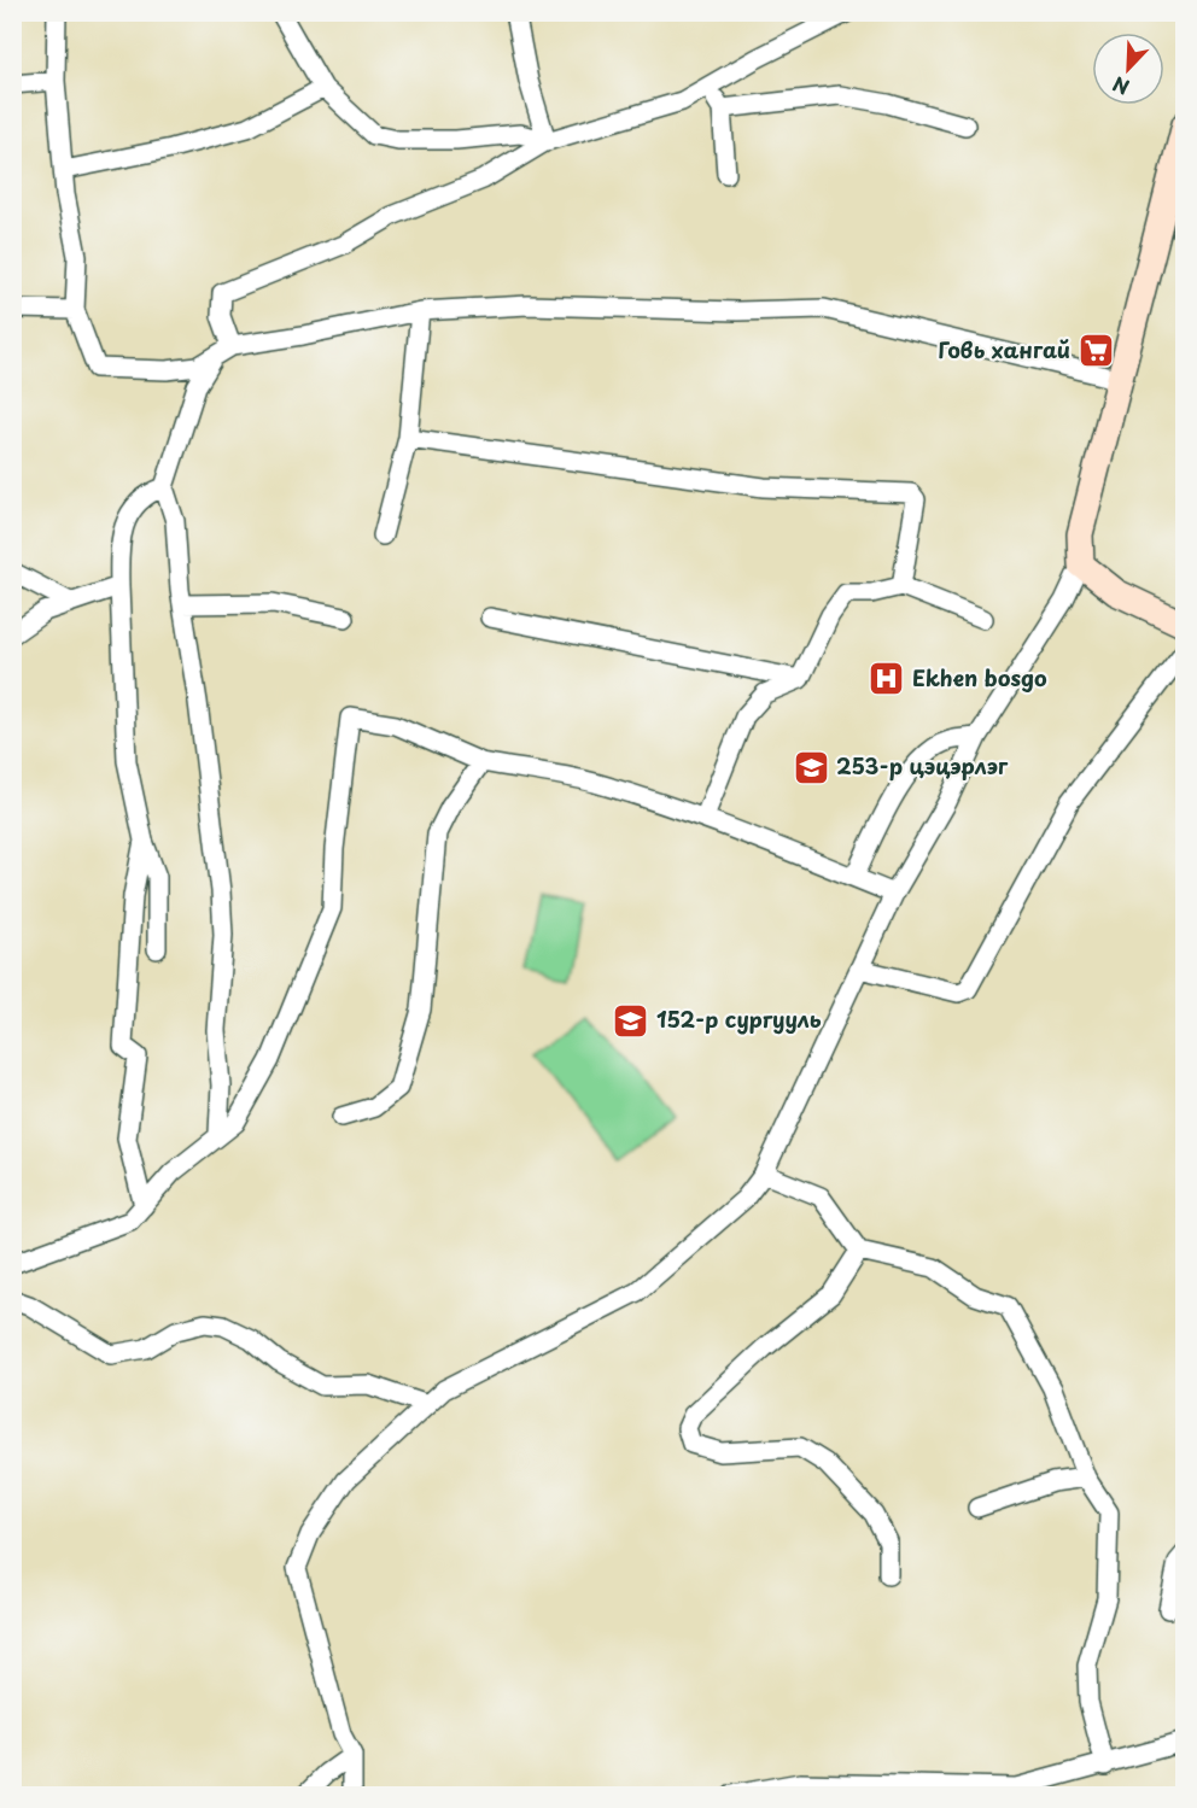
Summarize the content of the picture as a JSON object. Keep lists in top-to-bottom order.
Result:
{
  "places": {
    "supermarket": ["Говь хангай"],
    "hospital": ["Ekhen bosgo"],
    "school or university": ["253-р цэцэрлэг", "152-р сургууль"]
  },
  "north": "bottom left"
}
